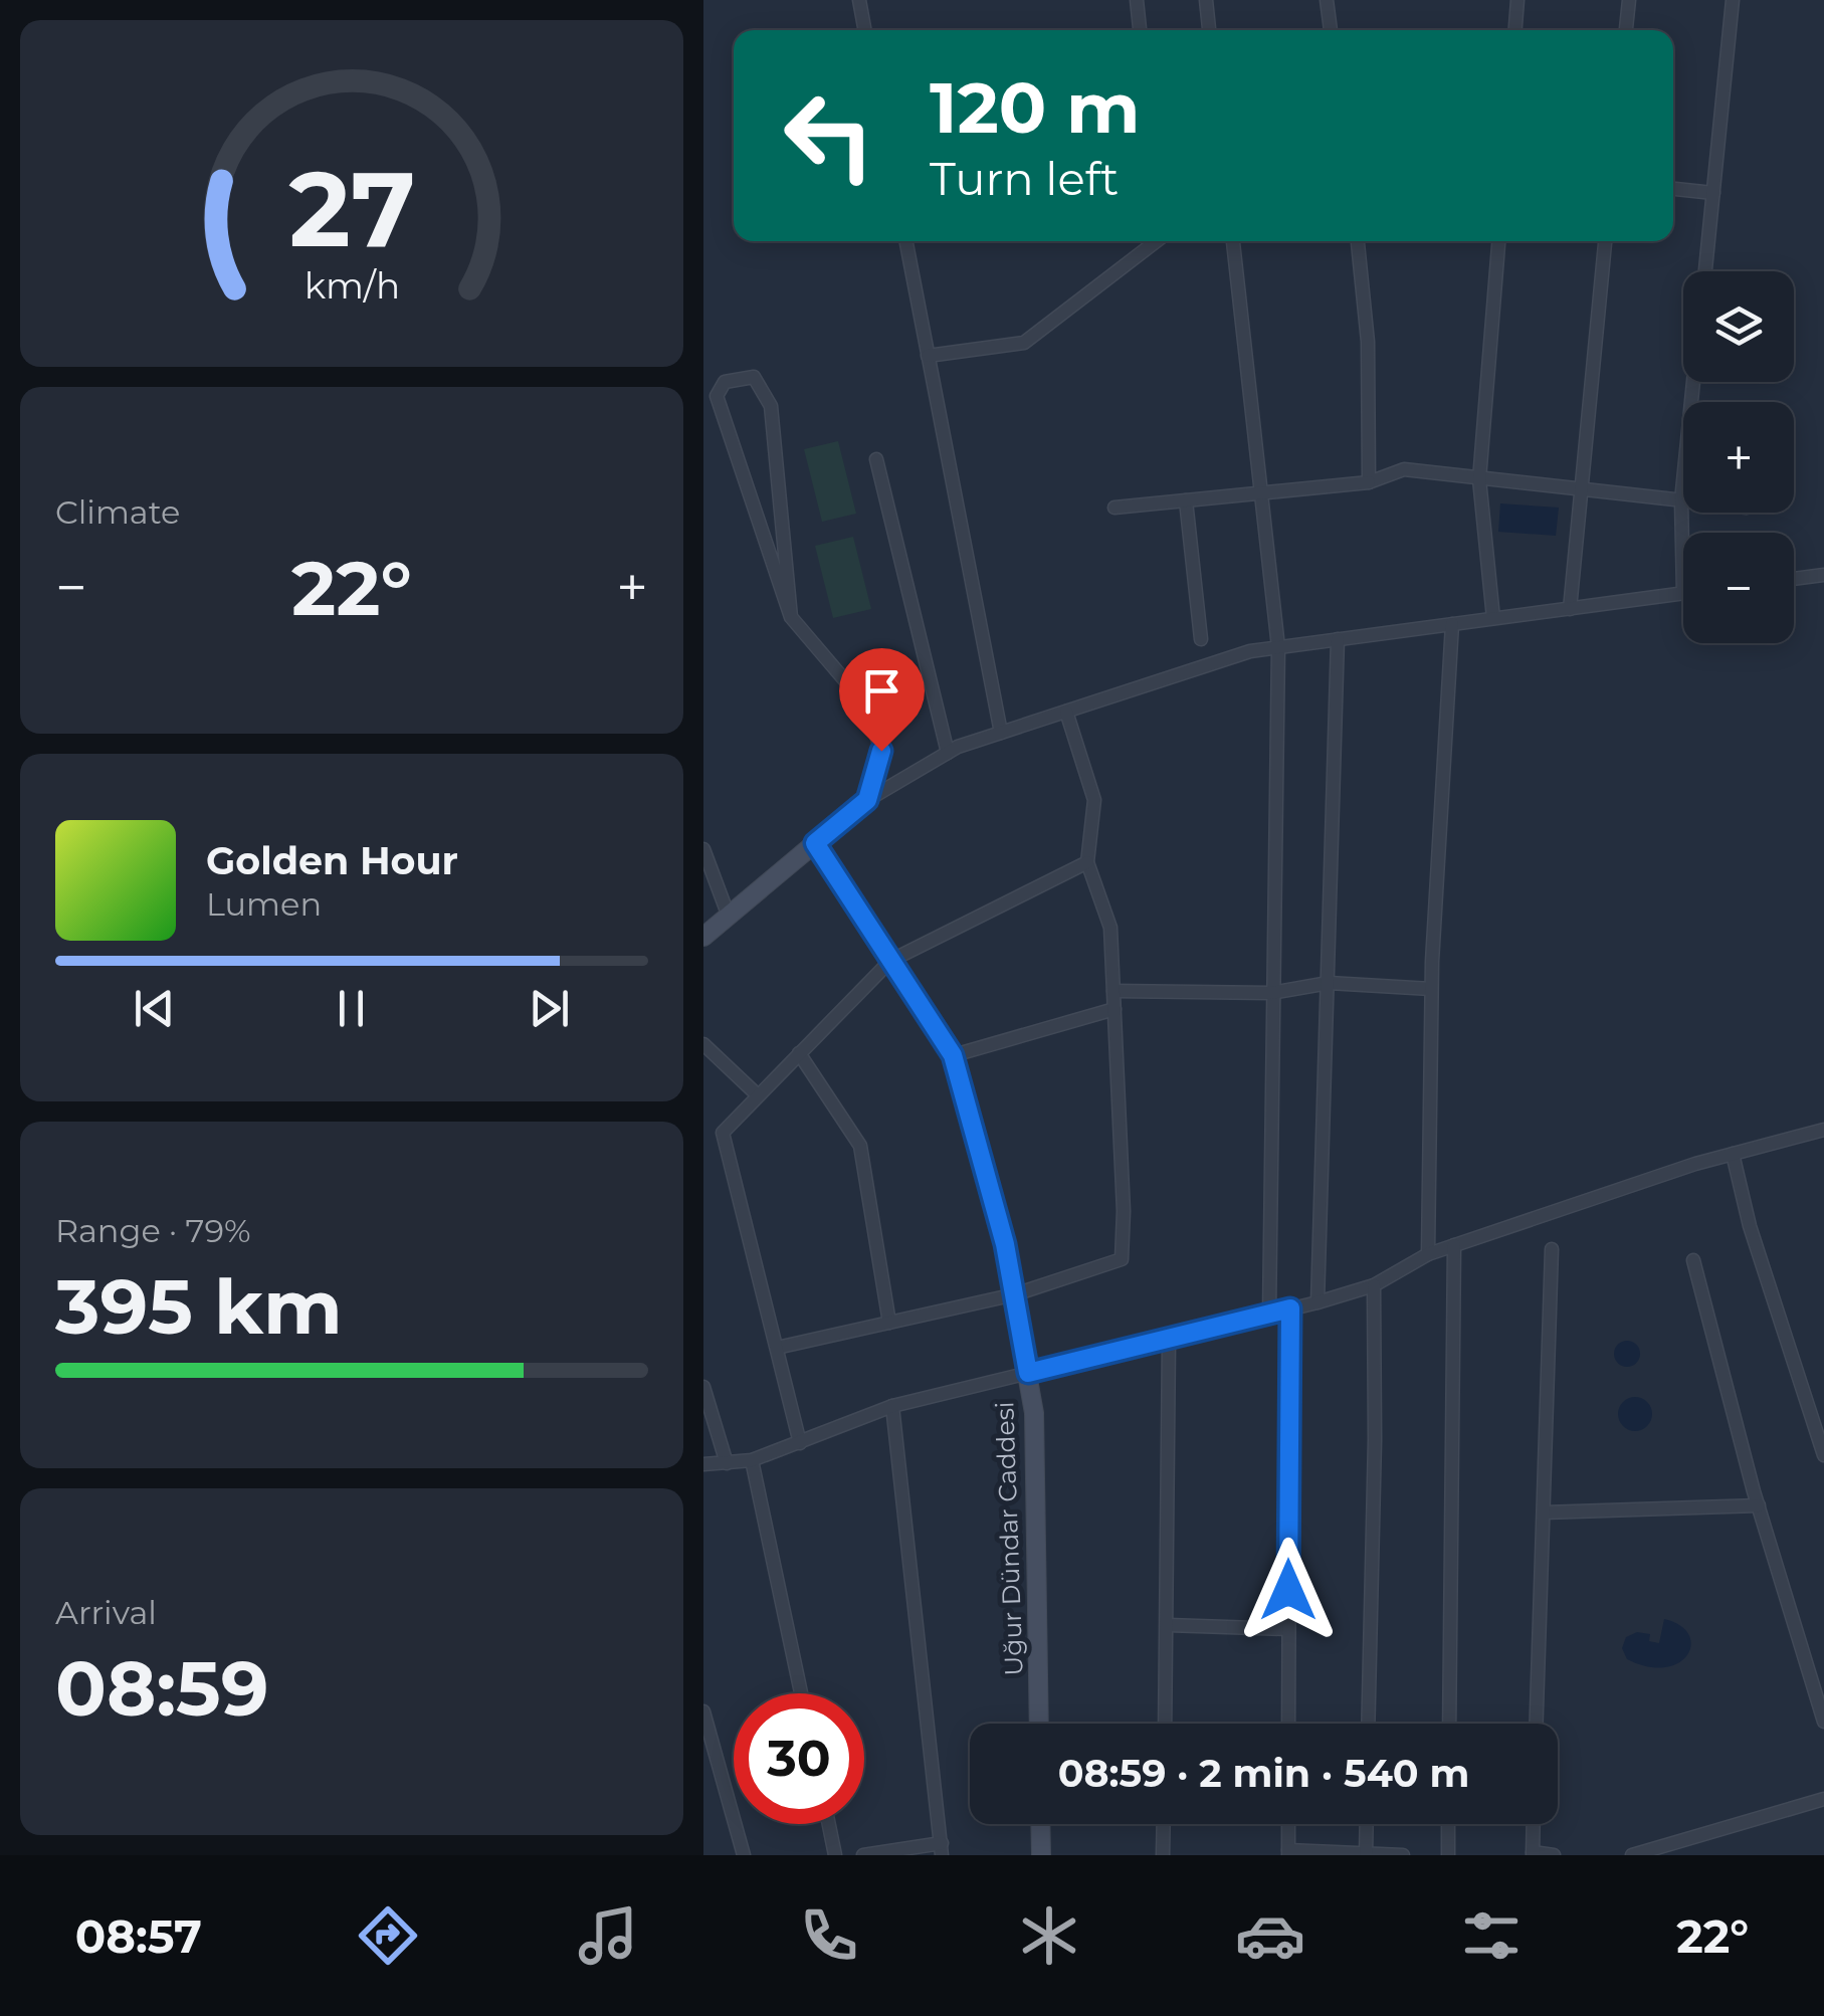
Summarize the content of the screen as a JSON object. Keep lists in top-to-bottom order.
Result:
{
  "streets": {
    "street": ["Uğur Dündar Caddesi"]
  },
  "page": {
    "turn": ["120 m", "Turn left"],
    "map_buttons": ["+", "−"],
    "tile": [
      "Climate",
      ["Range · 79%", "395 km"],
      ["Arrival", "08:59"]
    ],
    "heat": ["−", "22°", "+"],
    "song": ["Golden Hour", "Lumen"],
    "limit": "30",
    "trip": "08:59 · 2 min · 540 m",
    "tabs": ["08:57", "22°"],
    "gauge": ["27", "km/h"]
  }
}
